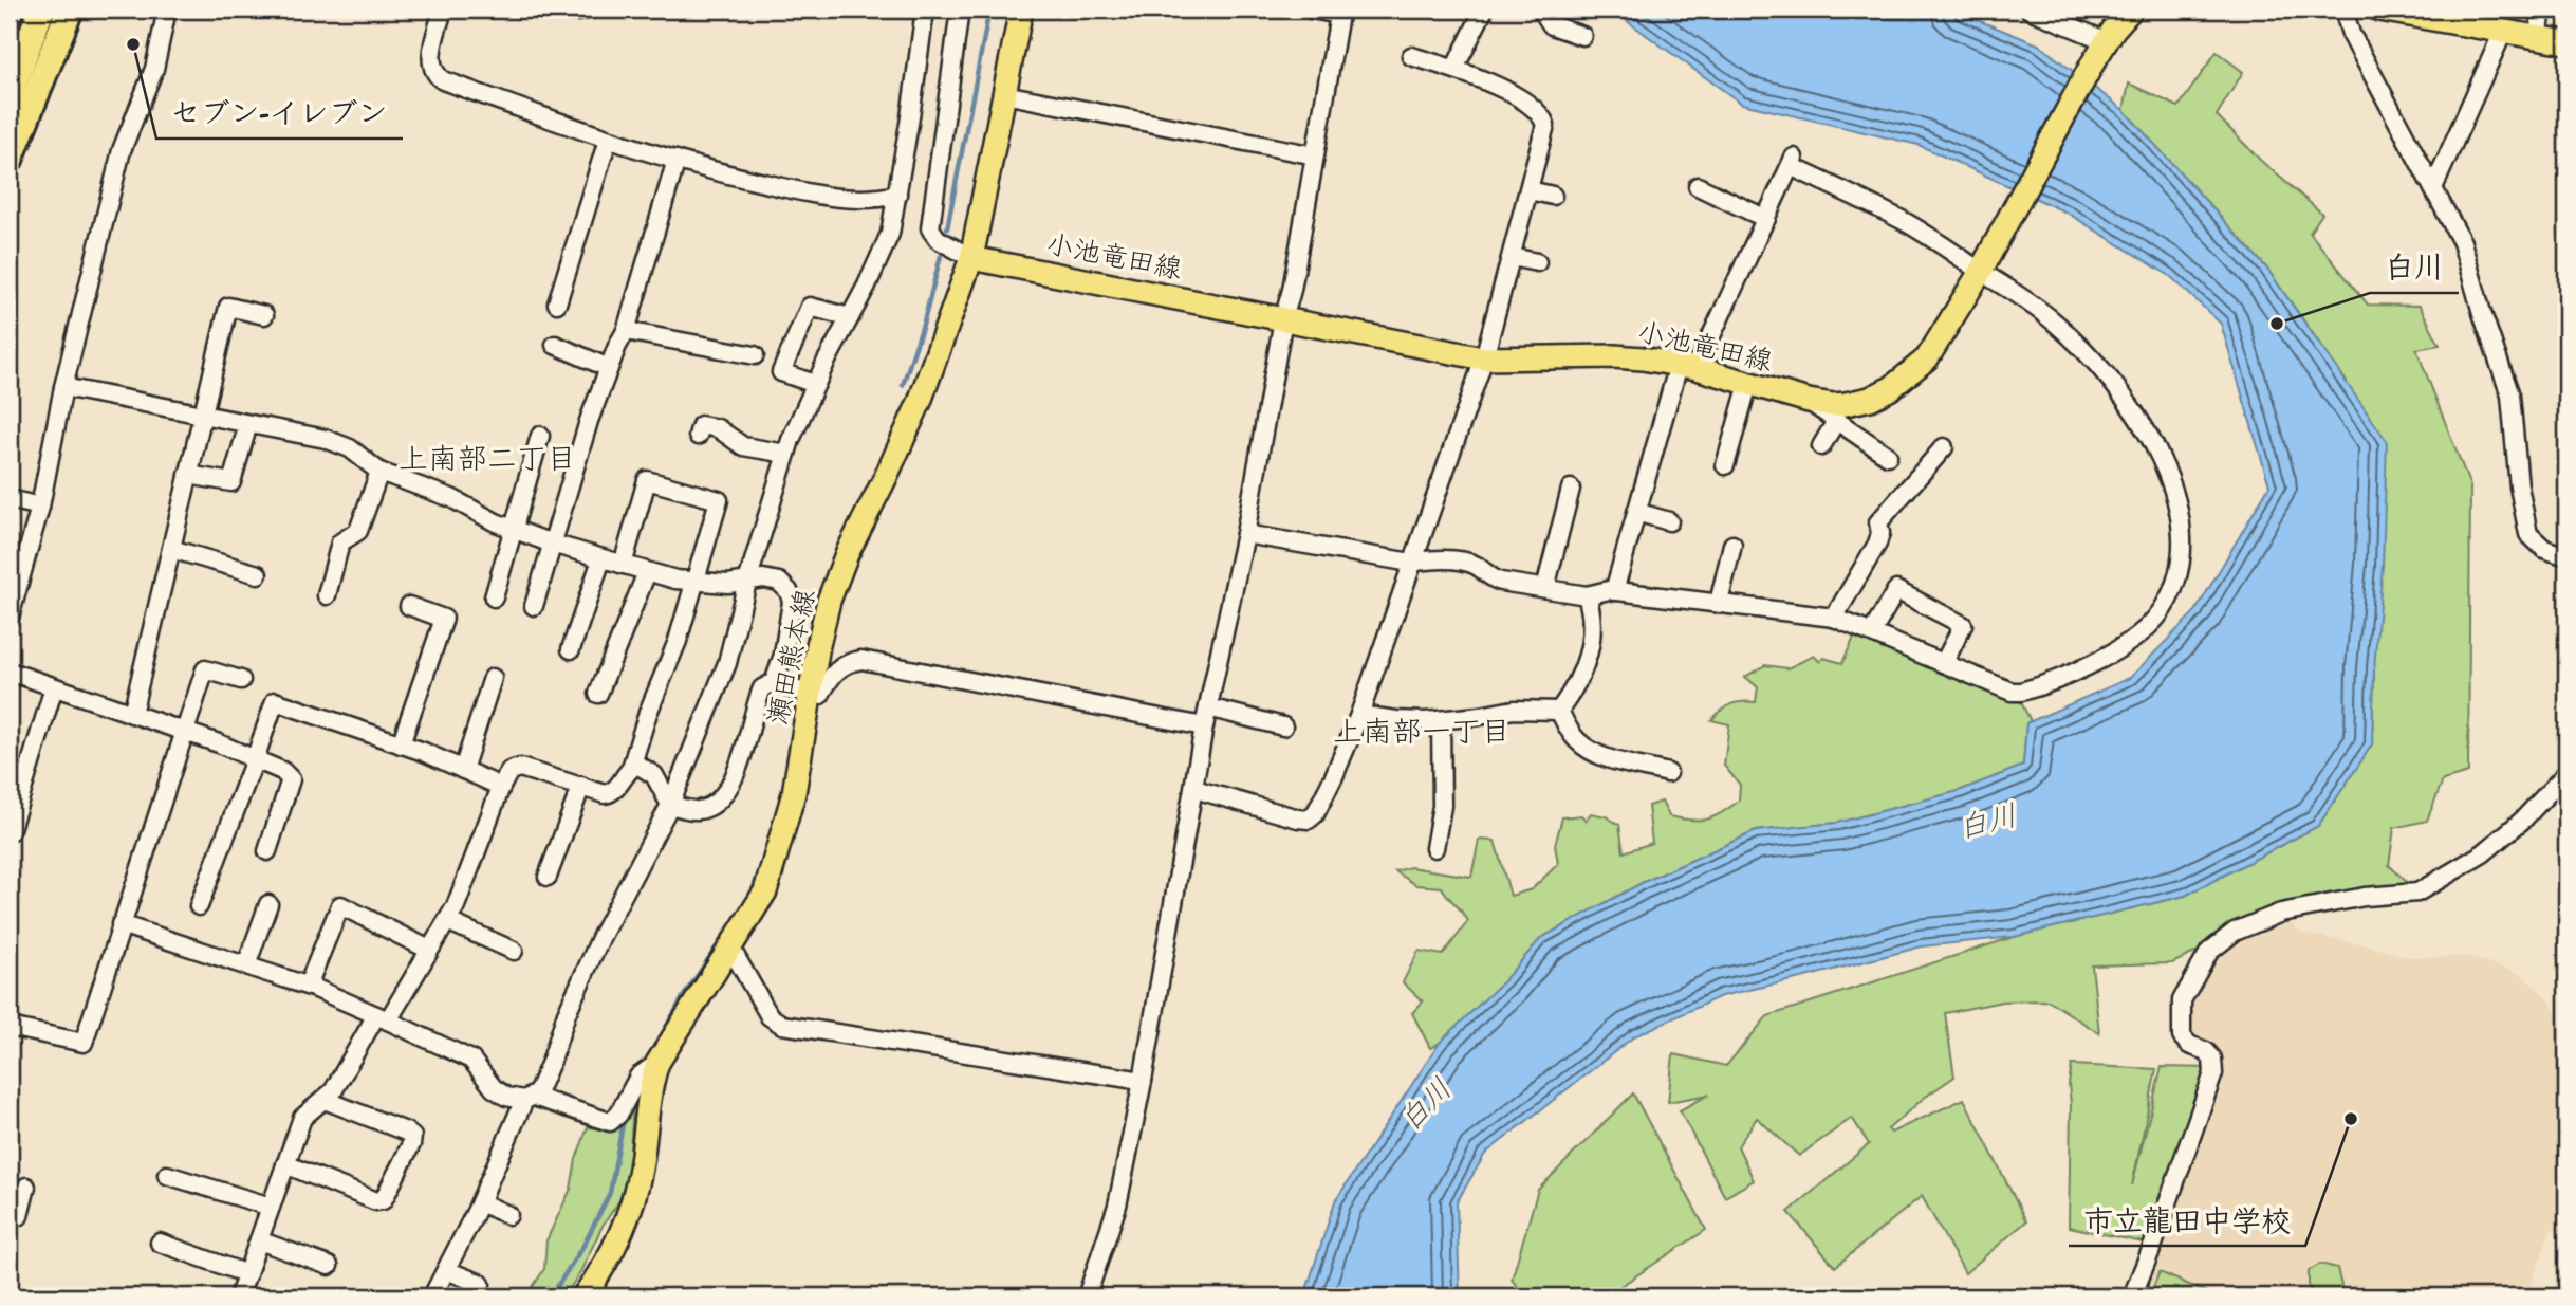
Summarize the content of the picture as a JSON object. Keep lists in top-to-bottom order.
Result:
{
  "streets": {
    "main road": ["小池竜田線", "瀬田熊本線"]
  },
  "crossings": [
    ["小池竜田線", "瀬田熊本線"]
  ],
  "districts": ["上南部二丁目", "上南部一丁目"],
  "water": ["白川"],
  "places": ["セブン-イレブン", "白川", "市立龍田中学校"]
}
